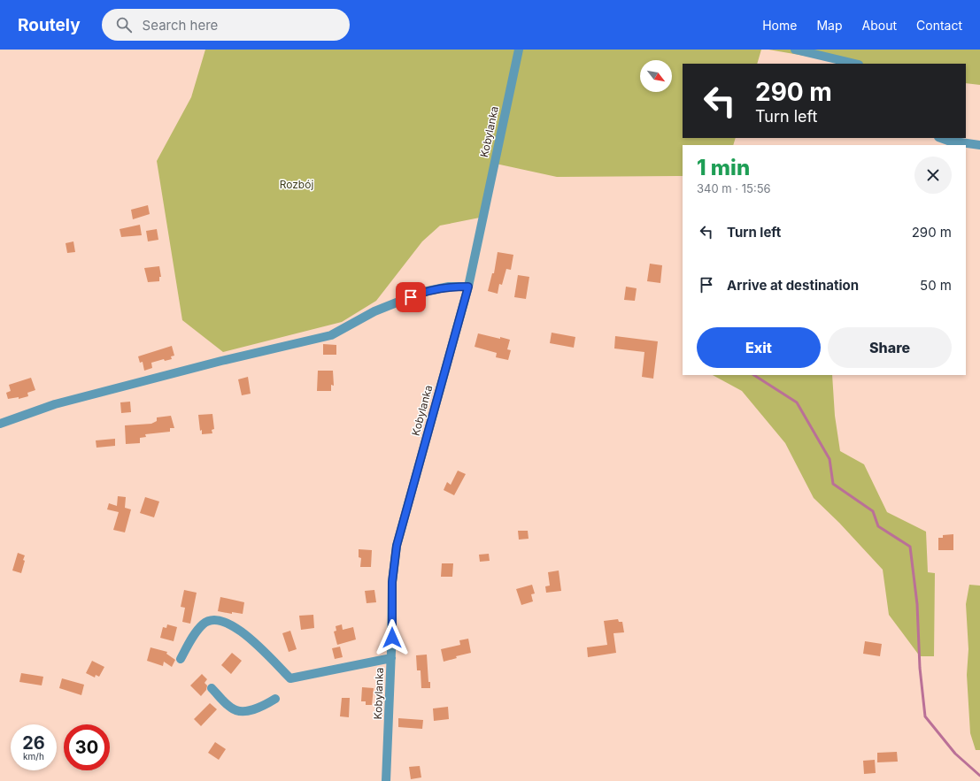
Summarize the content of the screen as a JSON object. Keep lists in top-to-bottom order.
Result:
{
  "streets": {
    "street": ["Kobylanka"]
  },
  "parks": ["Rozbój"],
  "north": "bottom right",
  "page": {
    "header": "Routely",
    "search": "Search here",
    "nav": [
      "Home",
      "Map",
      "About",
      "Contact"
    ],
    "turn": ["290 m", "Turn left"],
    "heading": ["1 min", "340 m · 15:56"],
    "list": [
      {
        "name": "Turn left",
        "value": "290 m"
      },
      {
        "name": "Arrive at destination",
        "value": "50 m"
      }
    ],
    "buttons": ["Exit", "Share"],
    "speed": "26 km/h",
    "limit": "30"
  }
}
